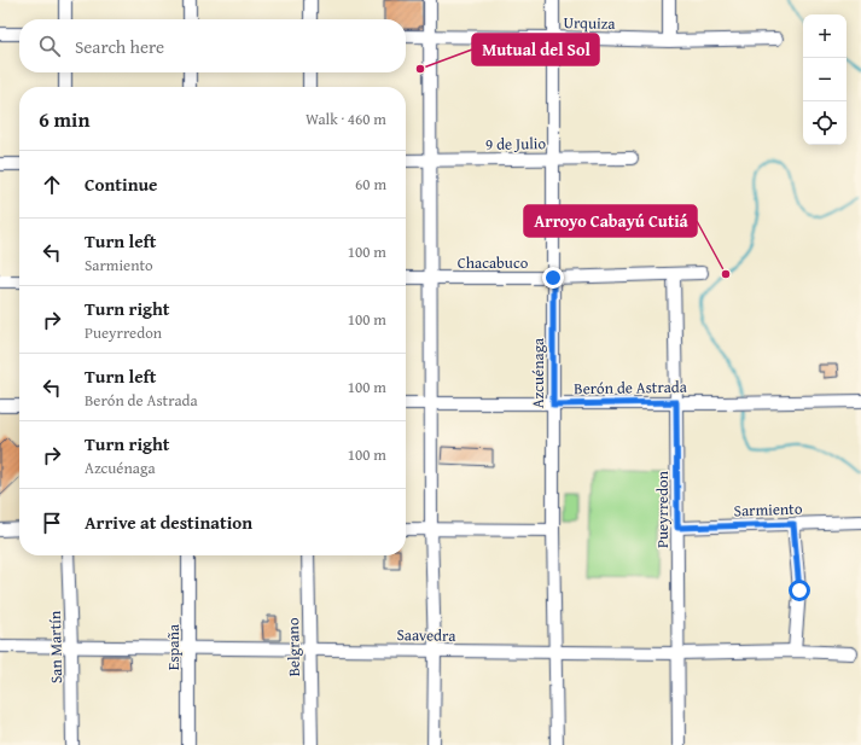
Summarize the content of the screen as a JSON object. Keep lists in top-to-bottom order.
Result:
{
  "streets": {
    "street": [
      "Urquiza",
      "9 de Julio",
      "Chacabuco",
      "Azcuénaga",
      "Berón de Astrada",
      "Pueyrredon",
      "Sarmiento",
      "Saavedra",
      "San Martín",
      "España",
      "Belgrano"
    ]
  },
  "crossings": [
    ["Urquiza", "Azcuénaga"],
    ["9 de Julio", "Azcuénaga"],
    ["Chacabuco", "Azcuénaga"],
    ["Chacabuco", "Pueyrredon"],
    ["Azcuénaga", "Berón de Astrada"],
    ["Azcuénaga", "Saavedra"],
    ["Berón de Astrada", "Pueyrredon"],
    ["Pueyrredon", "Sarmiento"],
    ["Pueyrredon", "Saavedra"],
    ["Saavedra", "San Martín"],
    ["Saavedra", "España"],
    ["Saavedra", "Belgrano"]
  ],
  "places": ["Mutual del Sol", "Arroyo Cabayú Cutiá"],
  "page": {
    "map_buttons": ["+", "−"],
    "search": "Search here",
    "heading": ["6 min", "Walk · 460 m"],
    "list": [
      ["Continue", "60 m"],
      ["Turn left", "Sarmiento", "100 m"],
      ["Turn right", "Pueyrredon", "100 m"],
      ["Turn left", "Berón de Astrada", "100 m"],
      ["Turn right", "Azcuénaga", "100 m"],
      "Arrive at destination"
    ]
  }
}
